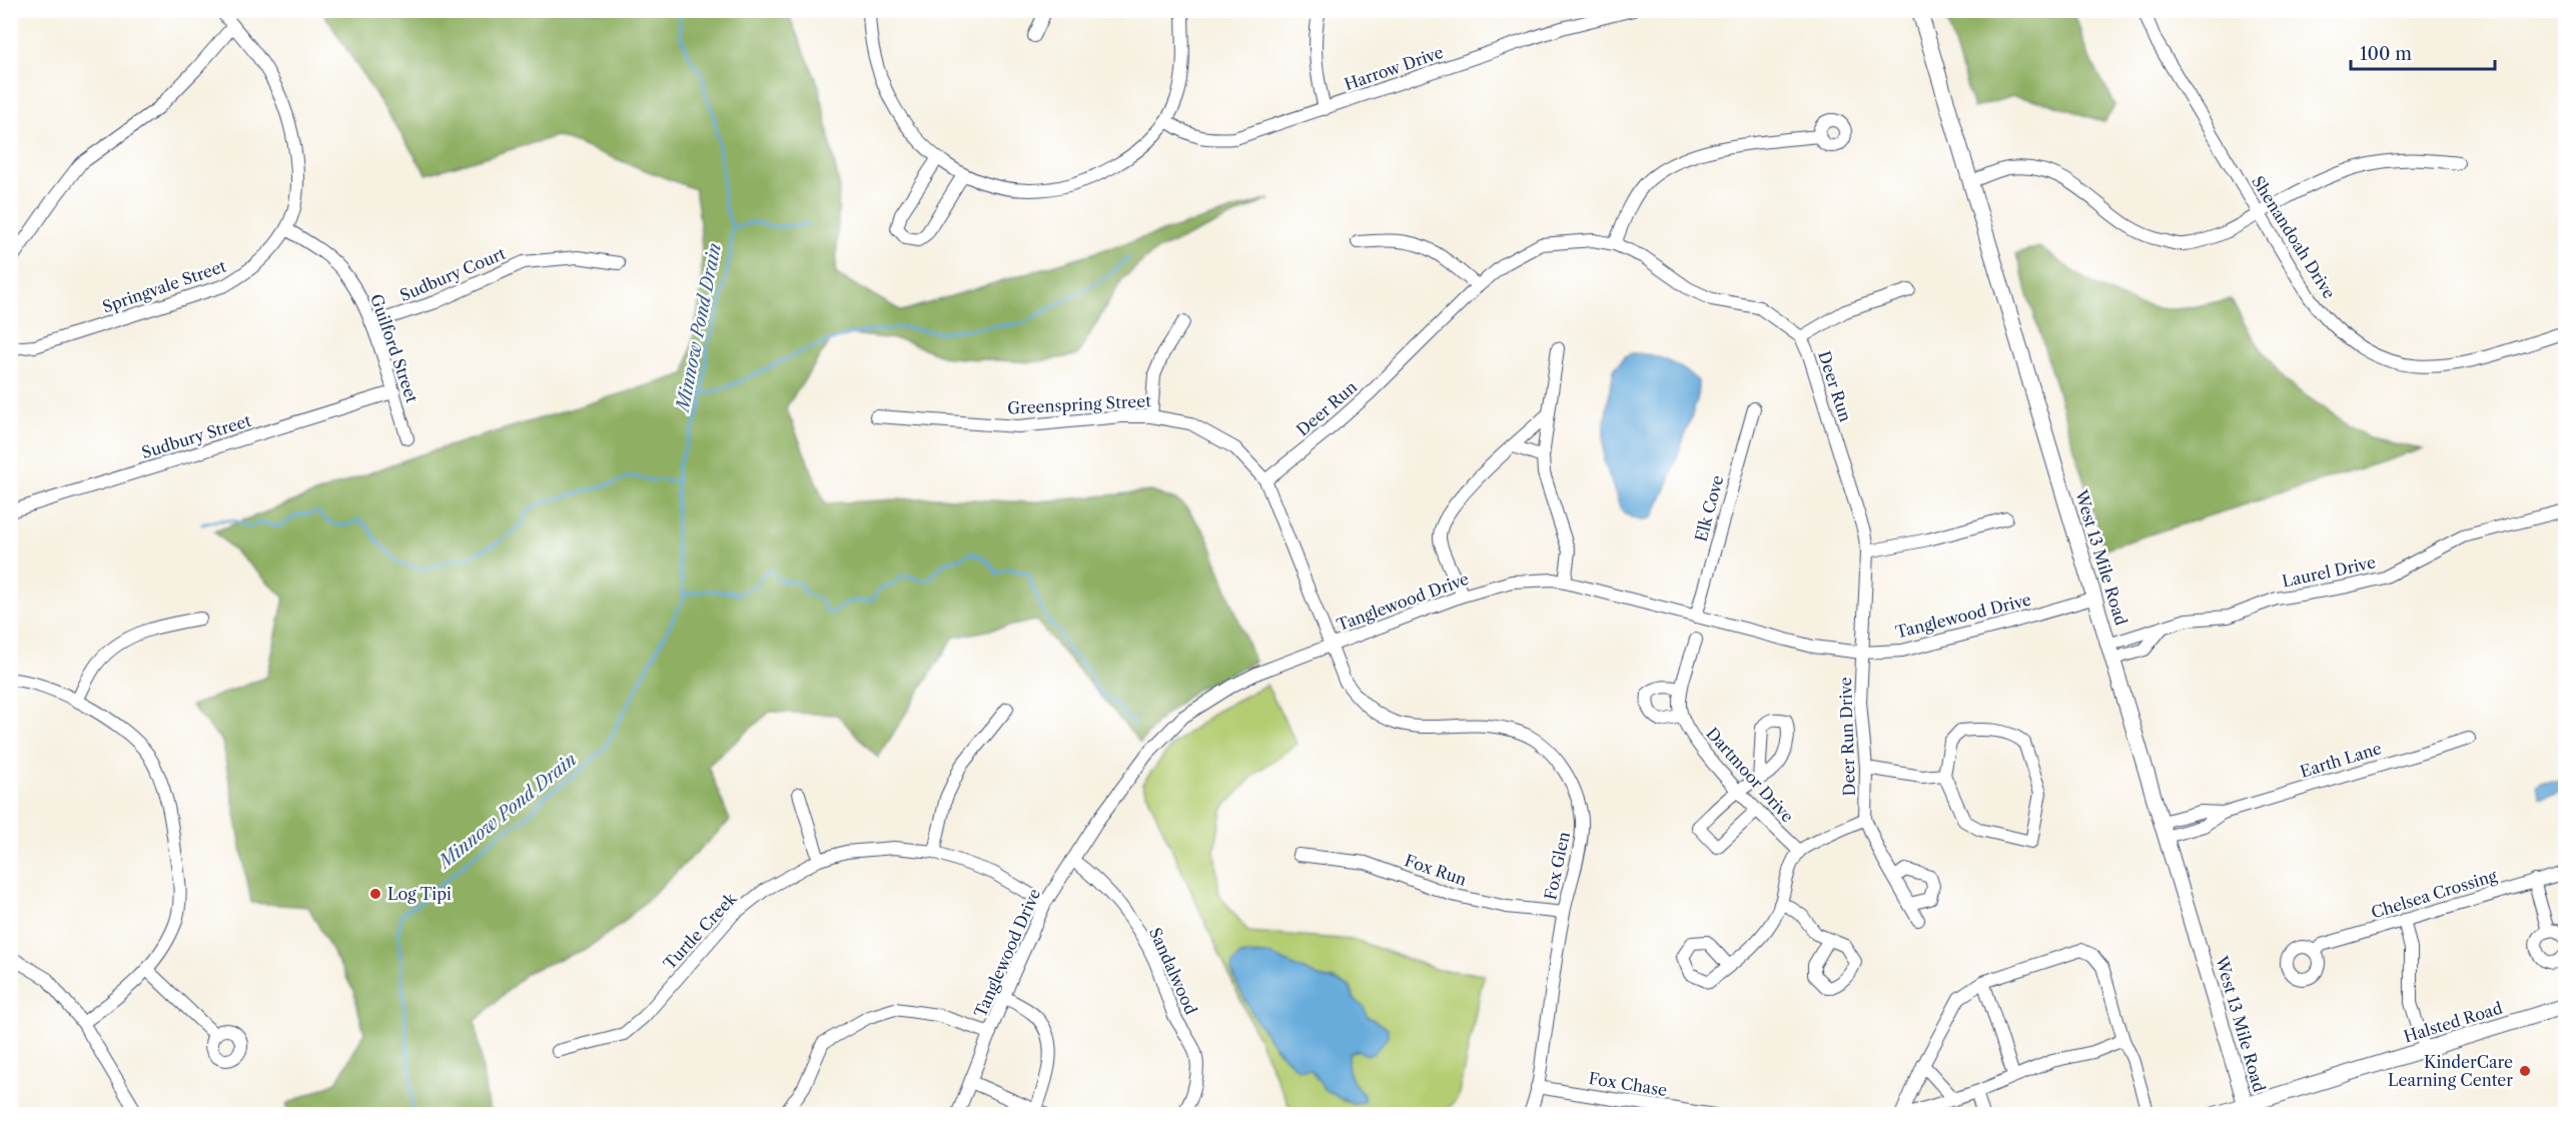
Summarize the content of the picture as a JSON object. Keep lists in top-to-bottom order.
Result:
{
  "streets": {
    "street": [
      "Harrow Drive",
      "Shenandoah Drive",
      "Sudbury Court",
      "Springvale Street",
      "Guilford Street",
      "Deer Run",
      "Greenspring Street",
      "Sudbury Street",
      "Elk Cove",
      "West 13 Mile Road",
      "Laurel Drive",
      "Tanglewood Drive",
      "Deer Run Drive",
      "Earth Lane",
      "Dartmoor Drive",
      "Fox Glen",
      "Fox Run",
      "Chelsea Crossing",
      "Turtle Creek",
      "Sandalwood",
      "Halsted Road",
      "Fox Chase"
    ]
  },
  "crossings": [
    ["Sudbury Court", "Guilford Street"],
    ["Springvale Street", "Guilford Street"],
    ["Guilford Street", "Sudbury Street"],
    ["Deer Run", "Greenspring Street"],
    ["Deer Run", "Tanglewood Drive"],
    ["Deer Run", "Deer Run Drive"],
    ["Greenspring Street", "Tanglewood Drive"],
    ["Greenspring Street", "Fox Glen"],
    ["Elk Cove", "Tanglewood Drive"],
    ["West 13 Mile Road", "Laurel Drive"],
    ["West 13 Mile Road", "Tanglewood Drive"],
    ["West 13 Mile Road", "Earth Lane"],
    ["West 13 Mile Road", "Halsted Road"],
    ["Tanglewood Drive", "Deer Run Drive"],
    ["Tanglewood Drive", "Fox Glen"],
    ["Tanglewood Drive", "Turtle Creek"],
    ["Tanglewood Drive", "Sandalwood"],
    ["Deer Run Drive", "Dartmoor Drive"],
    ["Fox Glen", "Fox Run"],
    ["Fox Glen", "Fox Chase"]
  ],
  "water": ["Minnow Pond Drain"],
  "places": ["Log Tipi", "KinderCare Learning Center"],
  "scale_bar": "100 m"
}
